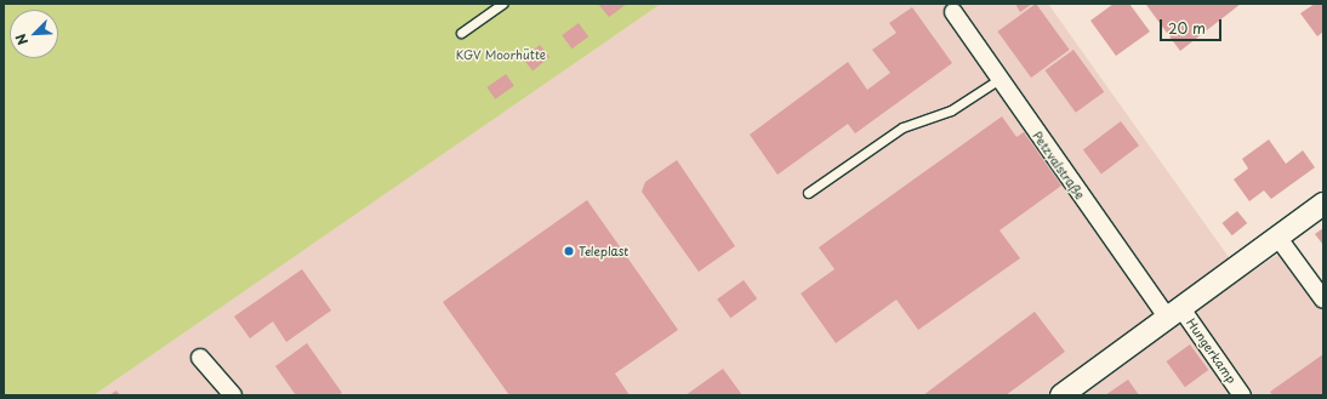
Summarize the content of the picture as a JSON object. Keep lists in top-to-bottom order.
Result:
{
  "streets": {
    "street": ["Petzvalstraße", "Hungerkamp"]
  },
  "crossings": [
    ["Petzvalstraße", "Hungerkamp"]
  ],
  "parks": ["KGV Moorhütte"],
  "places": ["Teleplast"],
  "scale_bar": "20 m",
  "north": "bottom left"
}
